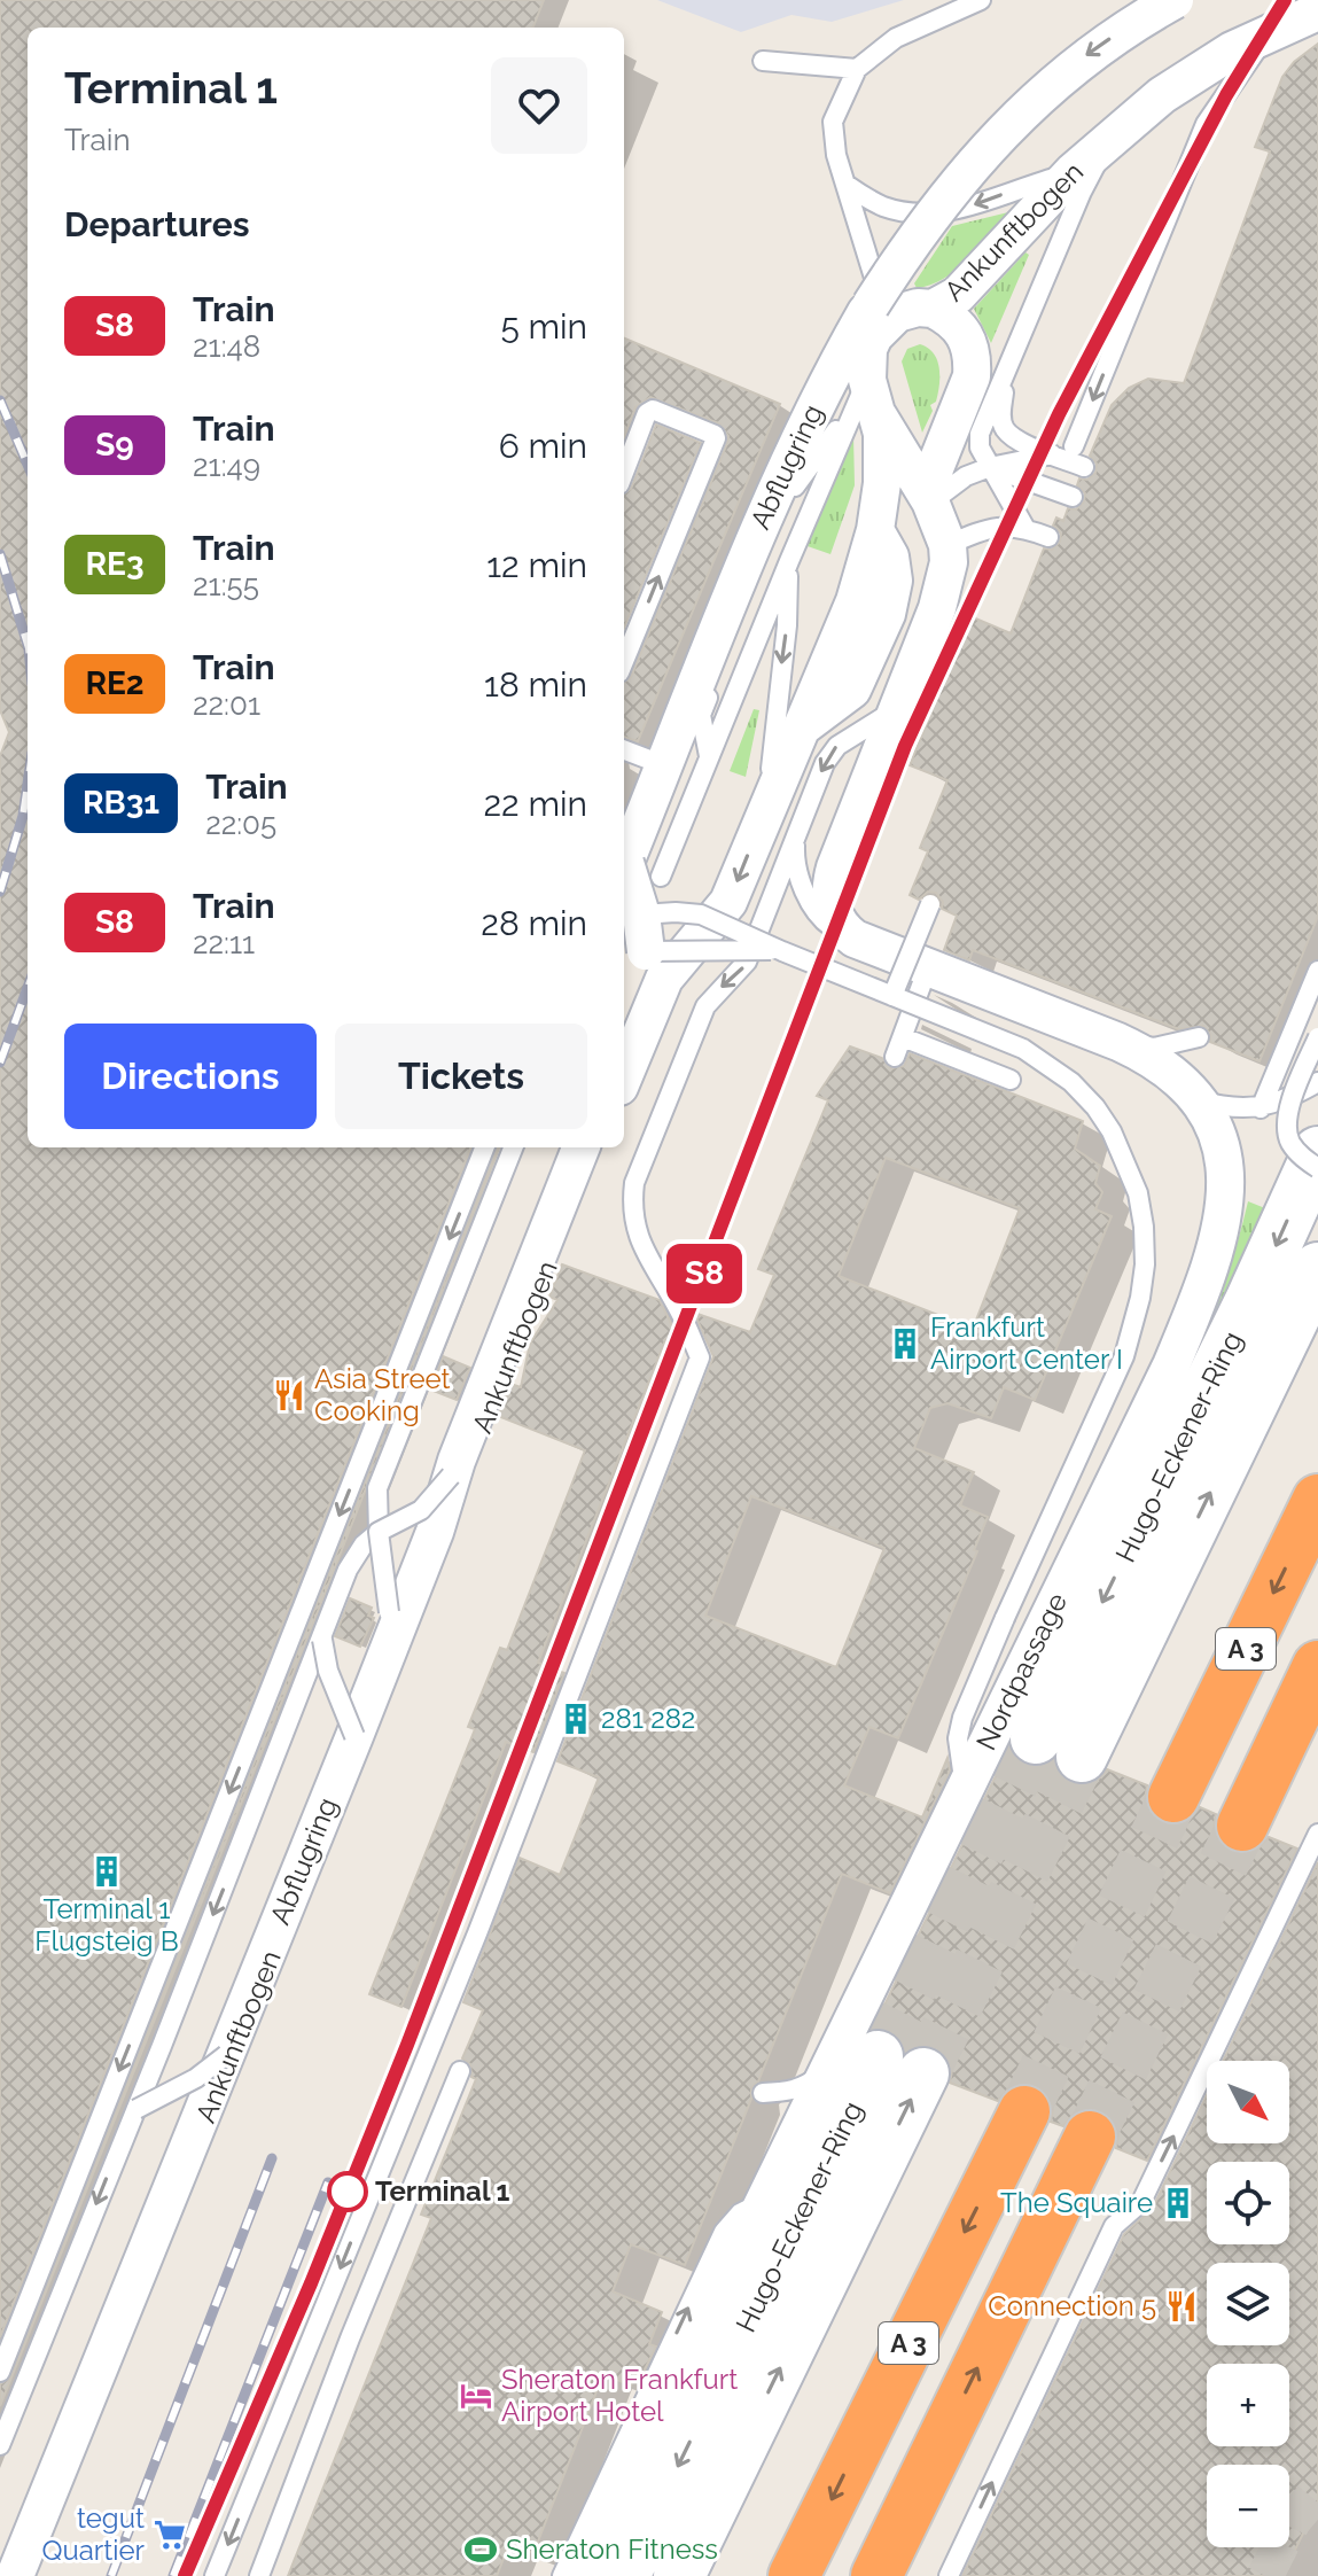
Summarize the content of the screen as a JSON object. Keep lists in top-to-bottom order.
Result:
{
  "streets": {
    "highway": ["A 3"],
    "street": [
      "Ankunftbogen",
      "Abflugring",
      "Hugo-Eckener-Ring",
      "Nordpassage"
    ]
  },
  "places": {
    "building": [
      "Frankfurt Airport Center I",
      "281 282",
      "Terminal 1 Flugsteig B",
      "The Squaire"
    ],
    "restaurant": ["Asia Street Cooking", "Connection 5"],
    "other": ["Terminal 1"],
    "hotel": ["Sheraton Frankfurt Airport Hotel"],
    "supermarket": ["tegut Quartier"],
    "sports": ["Sheraton Fitness"]
  },
  "north": "bottom right",
  "page": {
    "on_map": "S8",
    "heading": [
      ["Terminal 1", "Train"],
      "Departures"
    ],
    "list": [
      {
        "mark": "S8",
        "name": "Train",
        "note": "21:48",
        "value": "5 min"
      },
      {
        "mark": "S9",
        "name": "Train",
        "note": "21:49",
        "value": "6 min"
      },
      {
        "mark": "RE3",
        "name": "Train",
        "note": "21:55",
        "value": "12 min"
      },
      {
        "mark": "RE2",
        "name": "Train",
        "note": "22:01",
        "value": "18 min"
      },
      {
        "mark": "RB31",
        "name": "Train",
        "note": "22:05",
        "value": "22 min"
      },
      {
        "mark": "S8",
        "name": "Train",
        "note": "22:11",
        "value": "28 min"
      }
    ],
    "buttons": ["Directions", "Tickets"],
    "map_buttons": ["+", "−"]
  }
}
